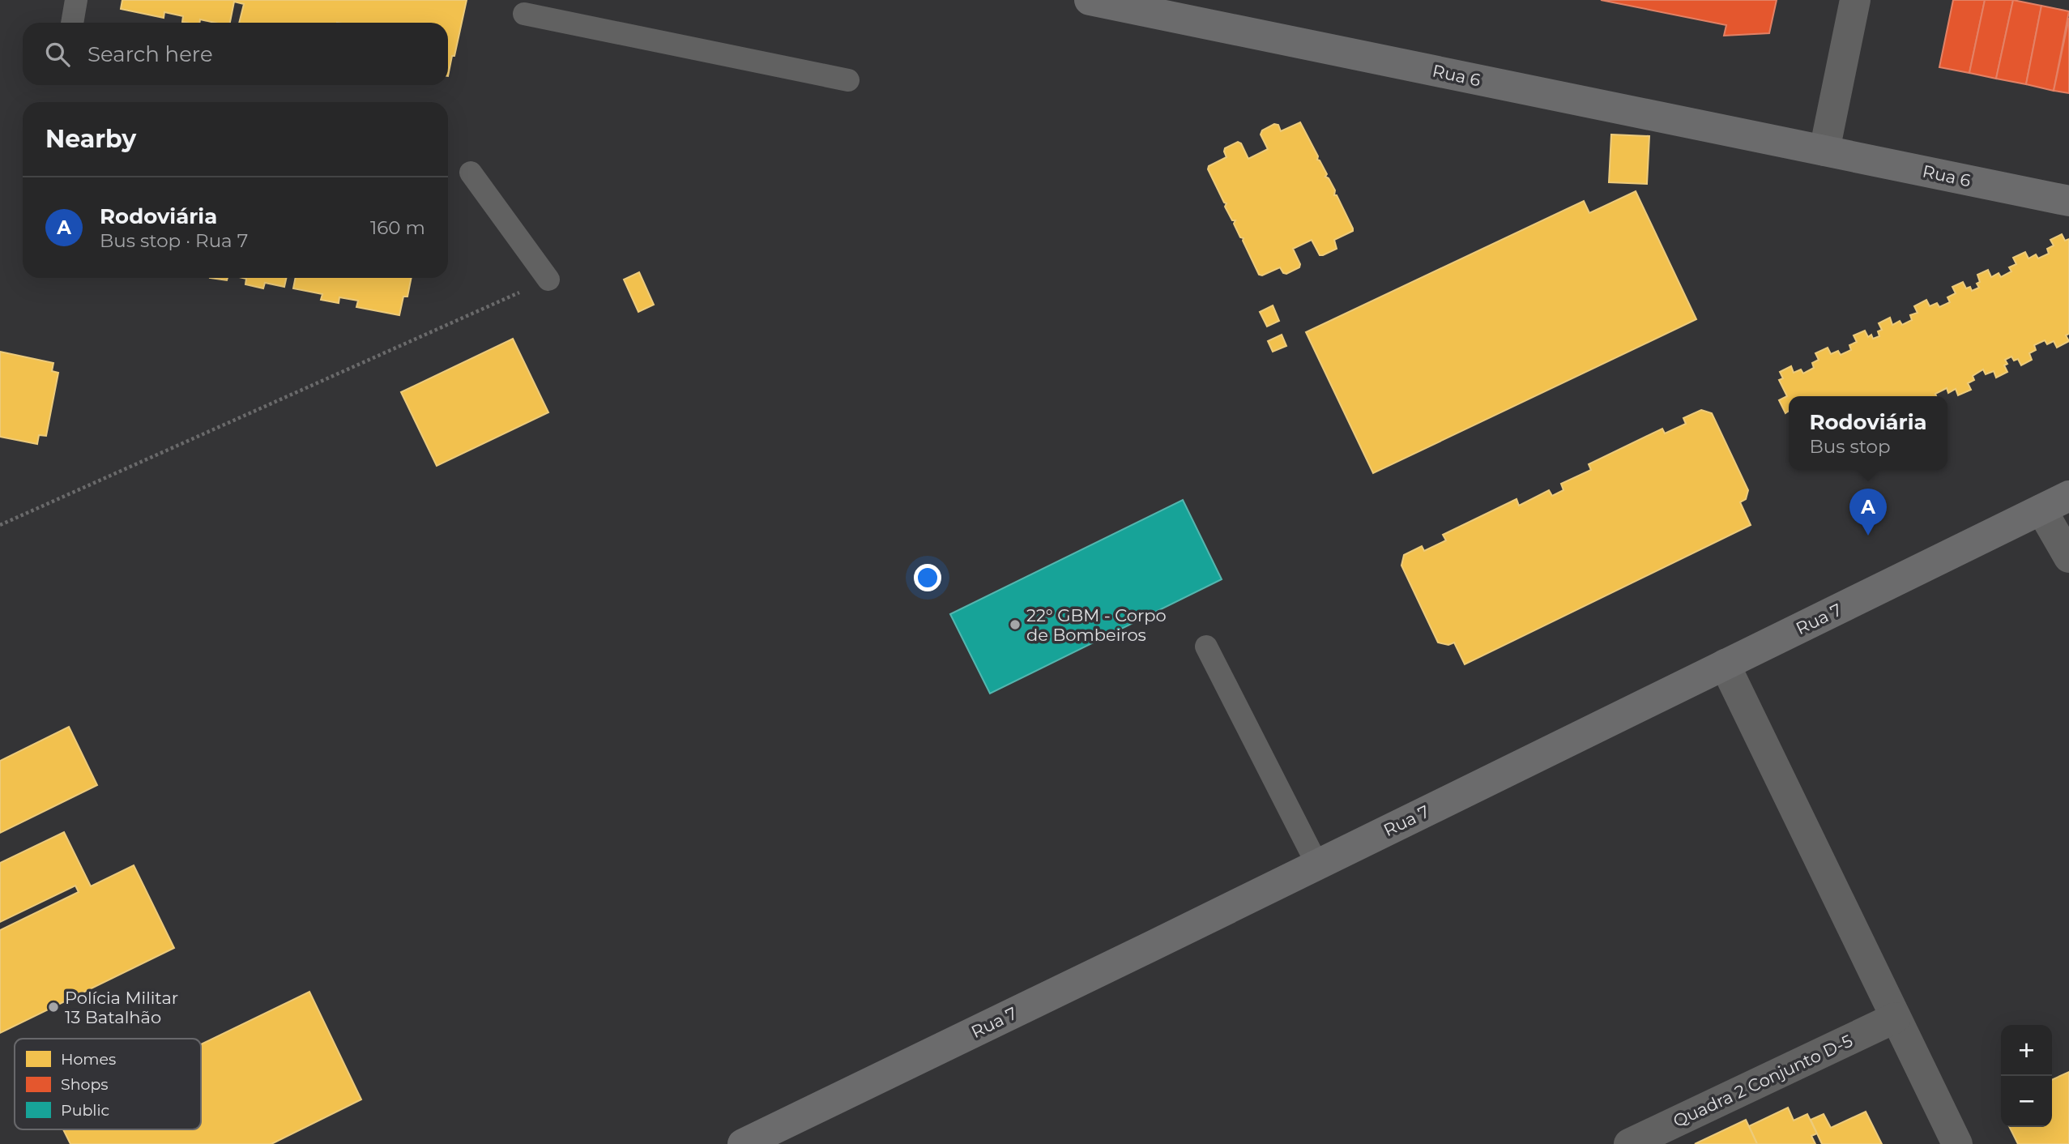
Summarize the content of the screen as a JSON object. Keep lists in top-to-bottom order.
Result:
{
  "streets": {
    "main road": ["Rua 6", "Rua 7"],
    "street": ["Quadra 2 Conjunto D-5"]
  },
  "places": ["22° GBM - Corpo de Bombeiros", "Polícia Militar 13 Batalhão"],
  "legend": ["Homes", "Shops", "Public"],
  "page": {
    "search": "Search here",
    "heading": "Nearby",
    "list": [
      {
        "mark": "A",
        "name": "Rodoviária",
        "note": "Bus stop · Rua 7",
        "value": "160 m"
      }
    ],
    "popup": ["Rodoviária", "Bus stop"],
    "pins": "A",
    "map_buttons": ["+", "−"]
  }
}
